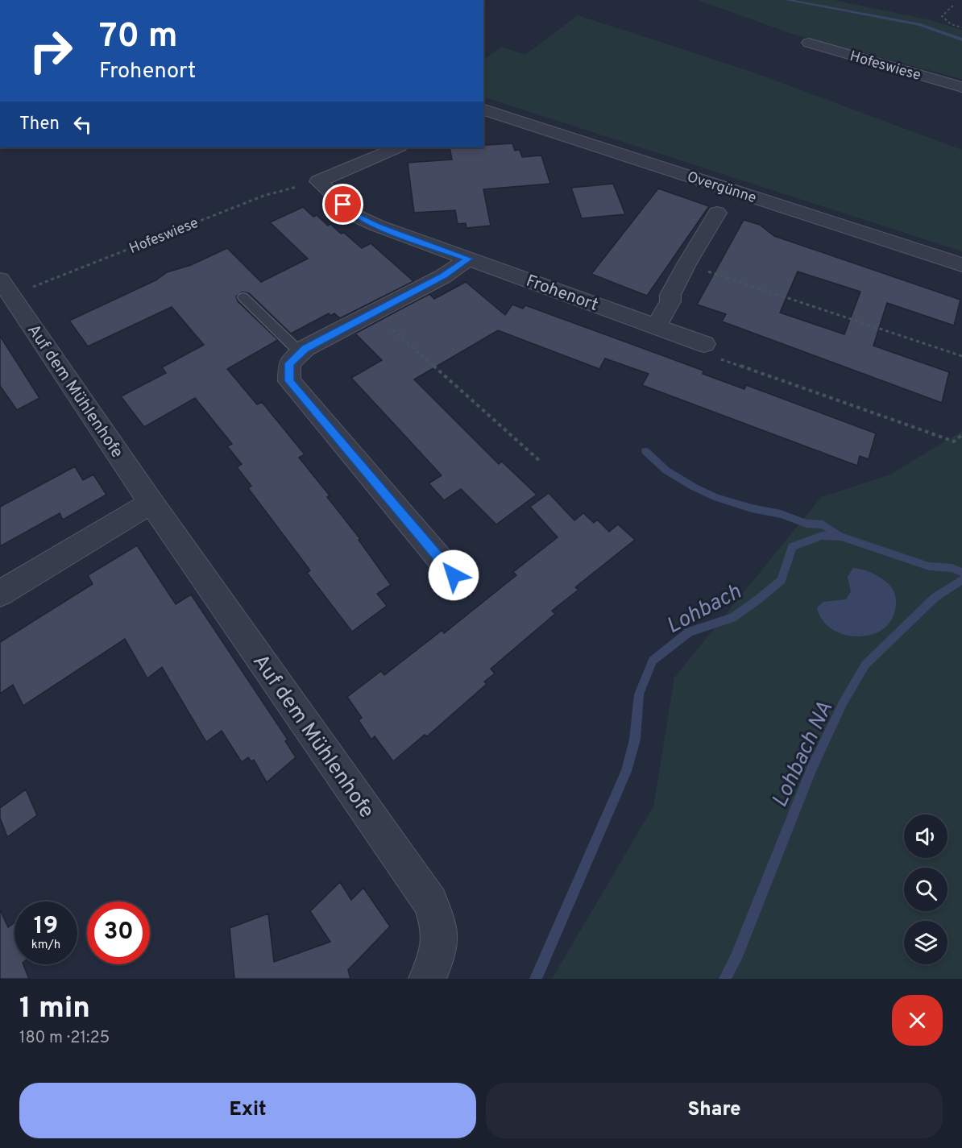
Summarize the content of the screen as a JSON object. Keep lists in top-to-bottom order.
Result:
{
  "streets": {
    "street": [
      "Hofeswiese",
      "Overgünne",
      "Frohenort",
      "Auf dem Mühlenhofe"
    ]
  },
  "crossings": [
    ["Hofeswiese", "Frohenort"],
    ["Hofeswiese", "Auf dem Mühlenhofe"]
  ],
  "water": ["Lohbach", "Lohbach NA"],
  "page": {
    "turn": ["70 m", "Frohenort"],
    "then": "Then",
    "speed": "19 km/h",
    "limit": "30",
    "heading": ["1 min", "180 m · 21:25"],
    "buttons": ["Exit", "Share"]
  }
}
